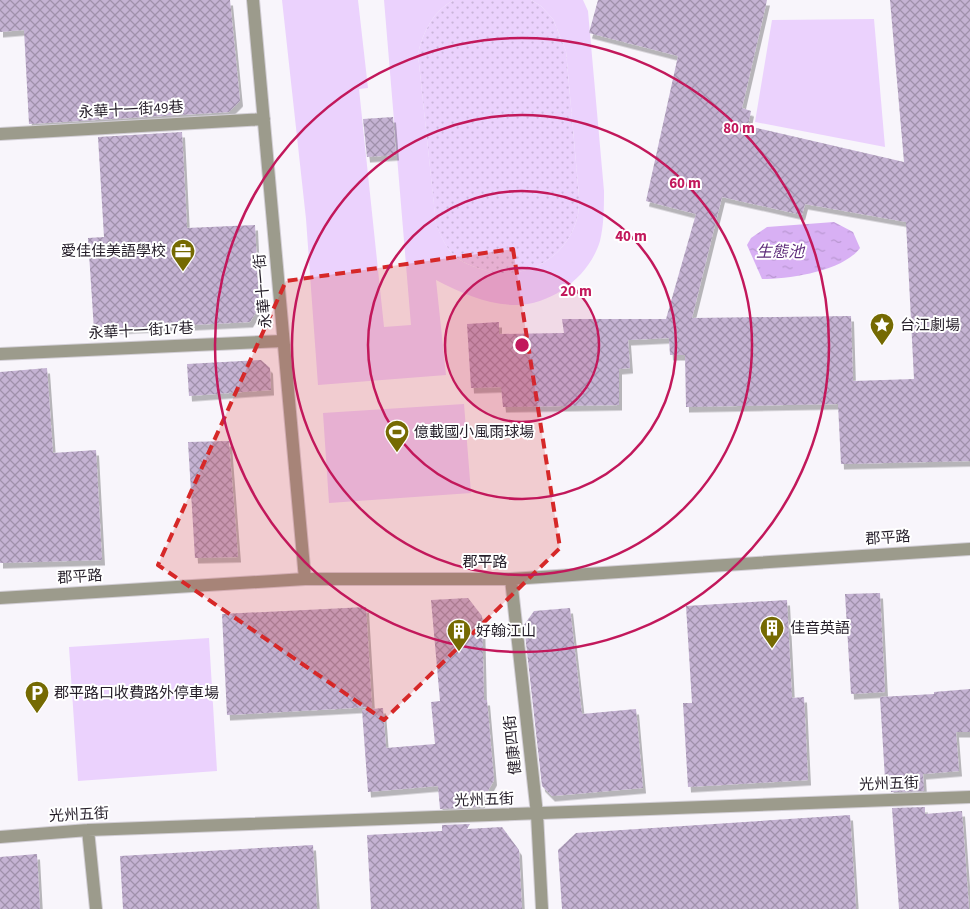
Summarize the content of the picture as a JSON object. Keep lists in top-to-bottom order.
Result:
{
  "streets": {
    "street": [
      "永華十一街49巷",
      "永華十一街",
      "永華十一街17巷",
      "郡平路",
      "健康四街",
      "光州五街"
    ]
  },
  "crossings": [
    ["永華十一街49巷", "永華十一街"],
    ["永華十一街", "永華十一街17巷"],
    ["永華十一街", "郡平路"],
    ["郡平路", "健康四街"],
    ["健康四街", "光州五街"]
  ],
  "water": ["生態池"],
  "places": {
    "office": ["愛佳佳美語學校"],
    "place": ["台江劇場"],
    "sports": ["億載國小風雨球場"],
    "building": ["佳音英語", "好翰江山"],
    "parking": ["郡平路口收費路外停車場"]
  },
  "rings": [
    "80 m",
    "60 m",
    "40 m",
    "20 m"
  ]
}
